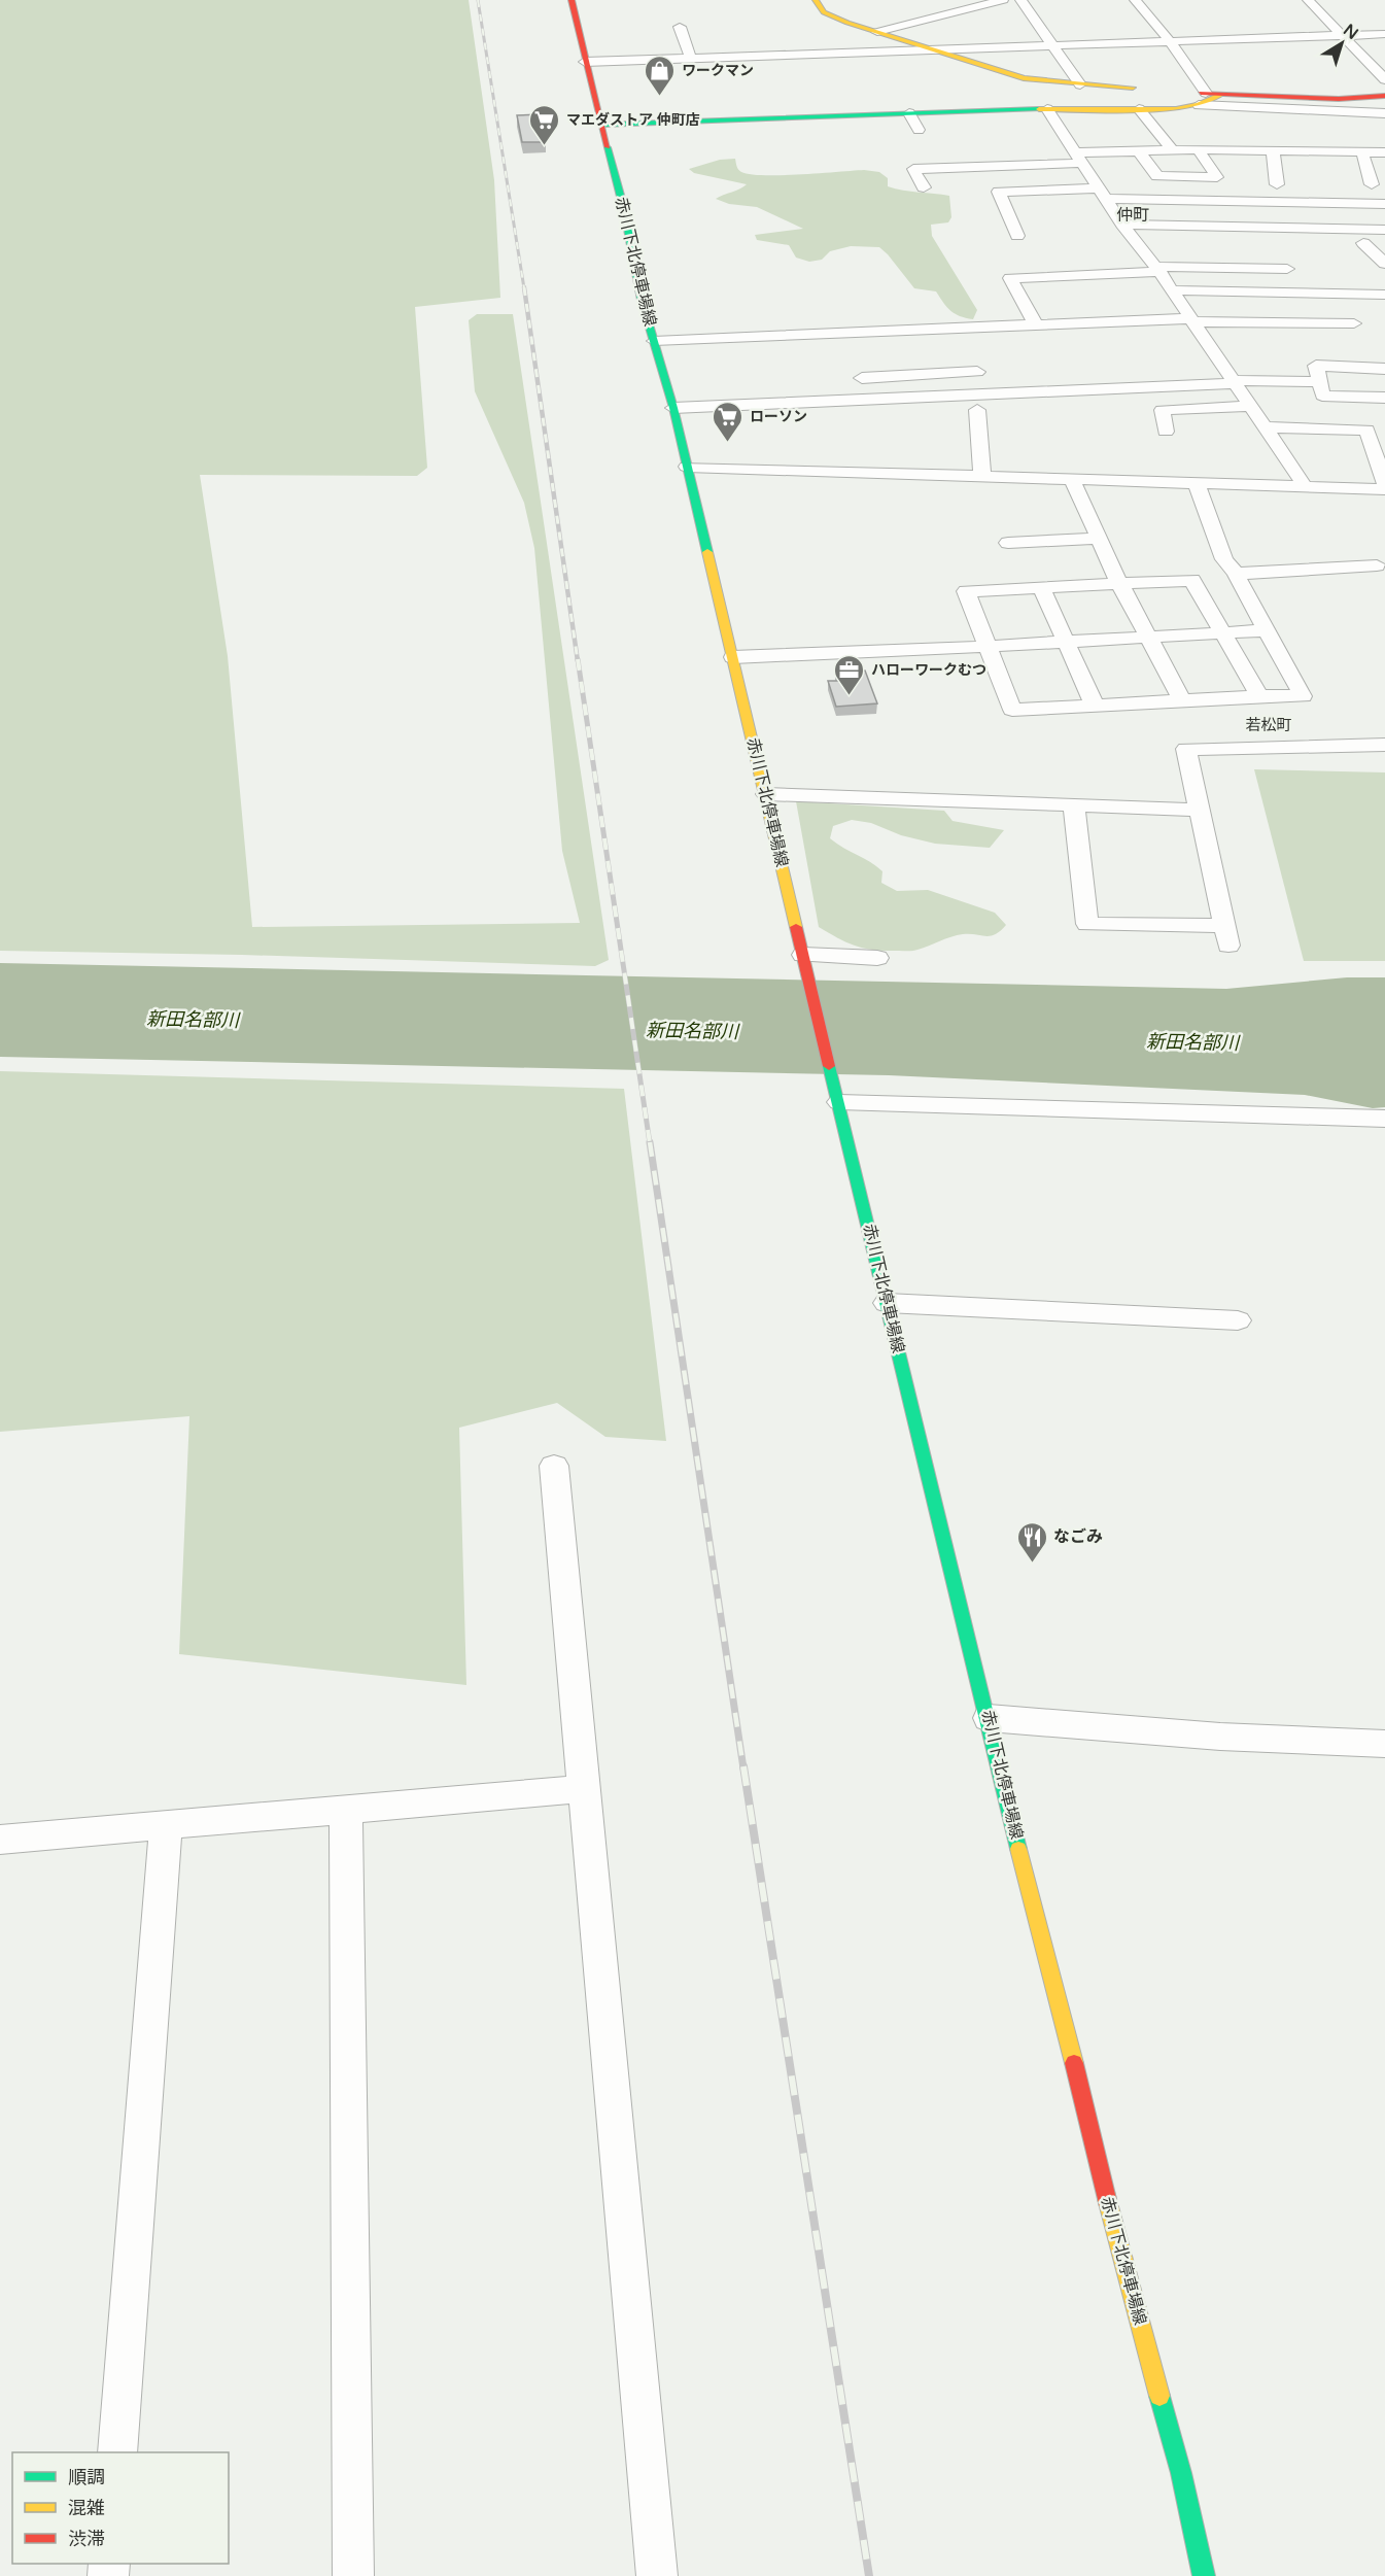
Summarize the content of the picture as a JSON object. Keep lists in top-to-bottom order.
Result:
{
  "streets": {
    "main road": ["赤川下北停車場線"]
  },
  "districts": ["仲町", "若松町"],
  "water": ["新田名部川"],
  "places": {
    "shop": ["ワークマン"],
    "supermarket": ["マエダストア 仲町店", "ローソン"],
    "office": ["ハローワークむつ"],
    "restaurant": ["なごみ"]
  },
  "legend": ["順調", "混雑", "渋滞"],
  "north": "top right"
}
